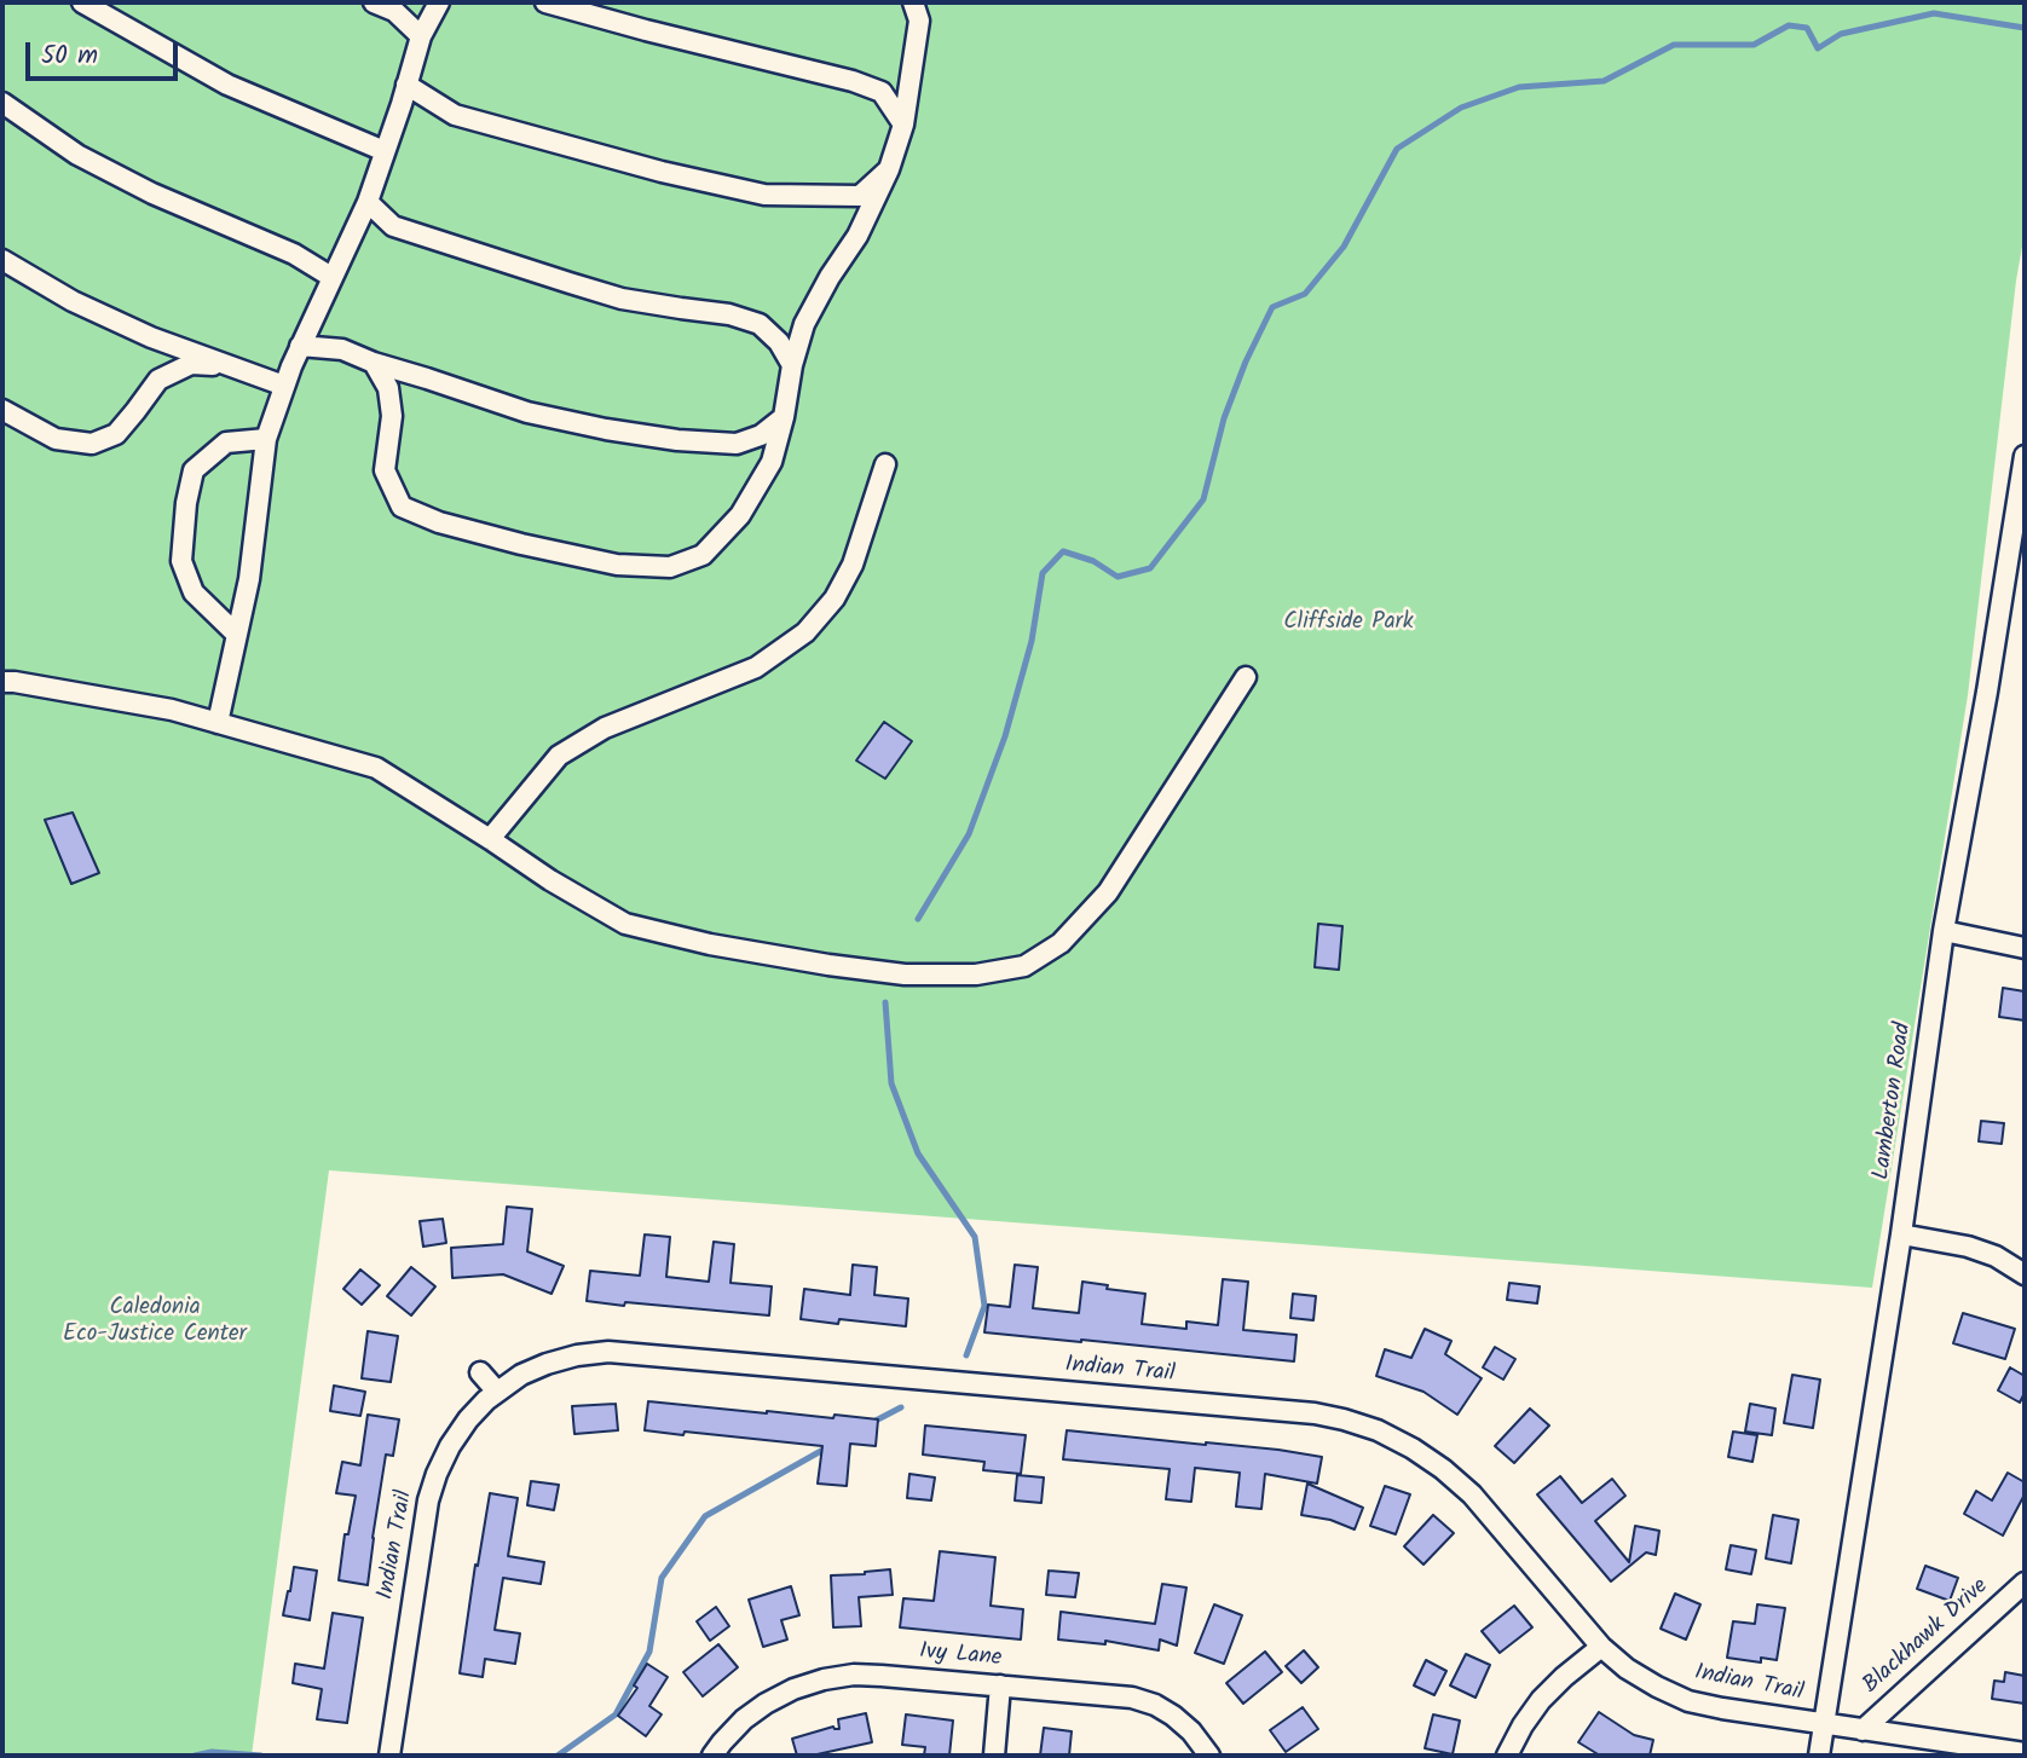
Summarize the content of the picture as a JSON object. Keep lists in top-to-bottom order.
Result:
{
  "streets": {
    "street": [
      "Lamberton Road",
      "Indian Trail",
      "Blackhawk Drive",
      "Ivy Lane"
    ]
  },
  "crossings": [
    ["Lamberton Road", "Indian Trail"],
    ["Indian Trail", "Blackhawk Drive"]
  ],
  "parks": ["Cliffside Park", "Caledonia Eco-Justice Center"],
  "scale_bar": "50 m"
}
